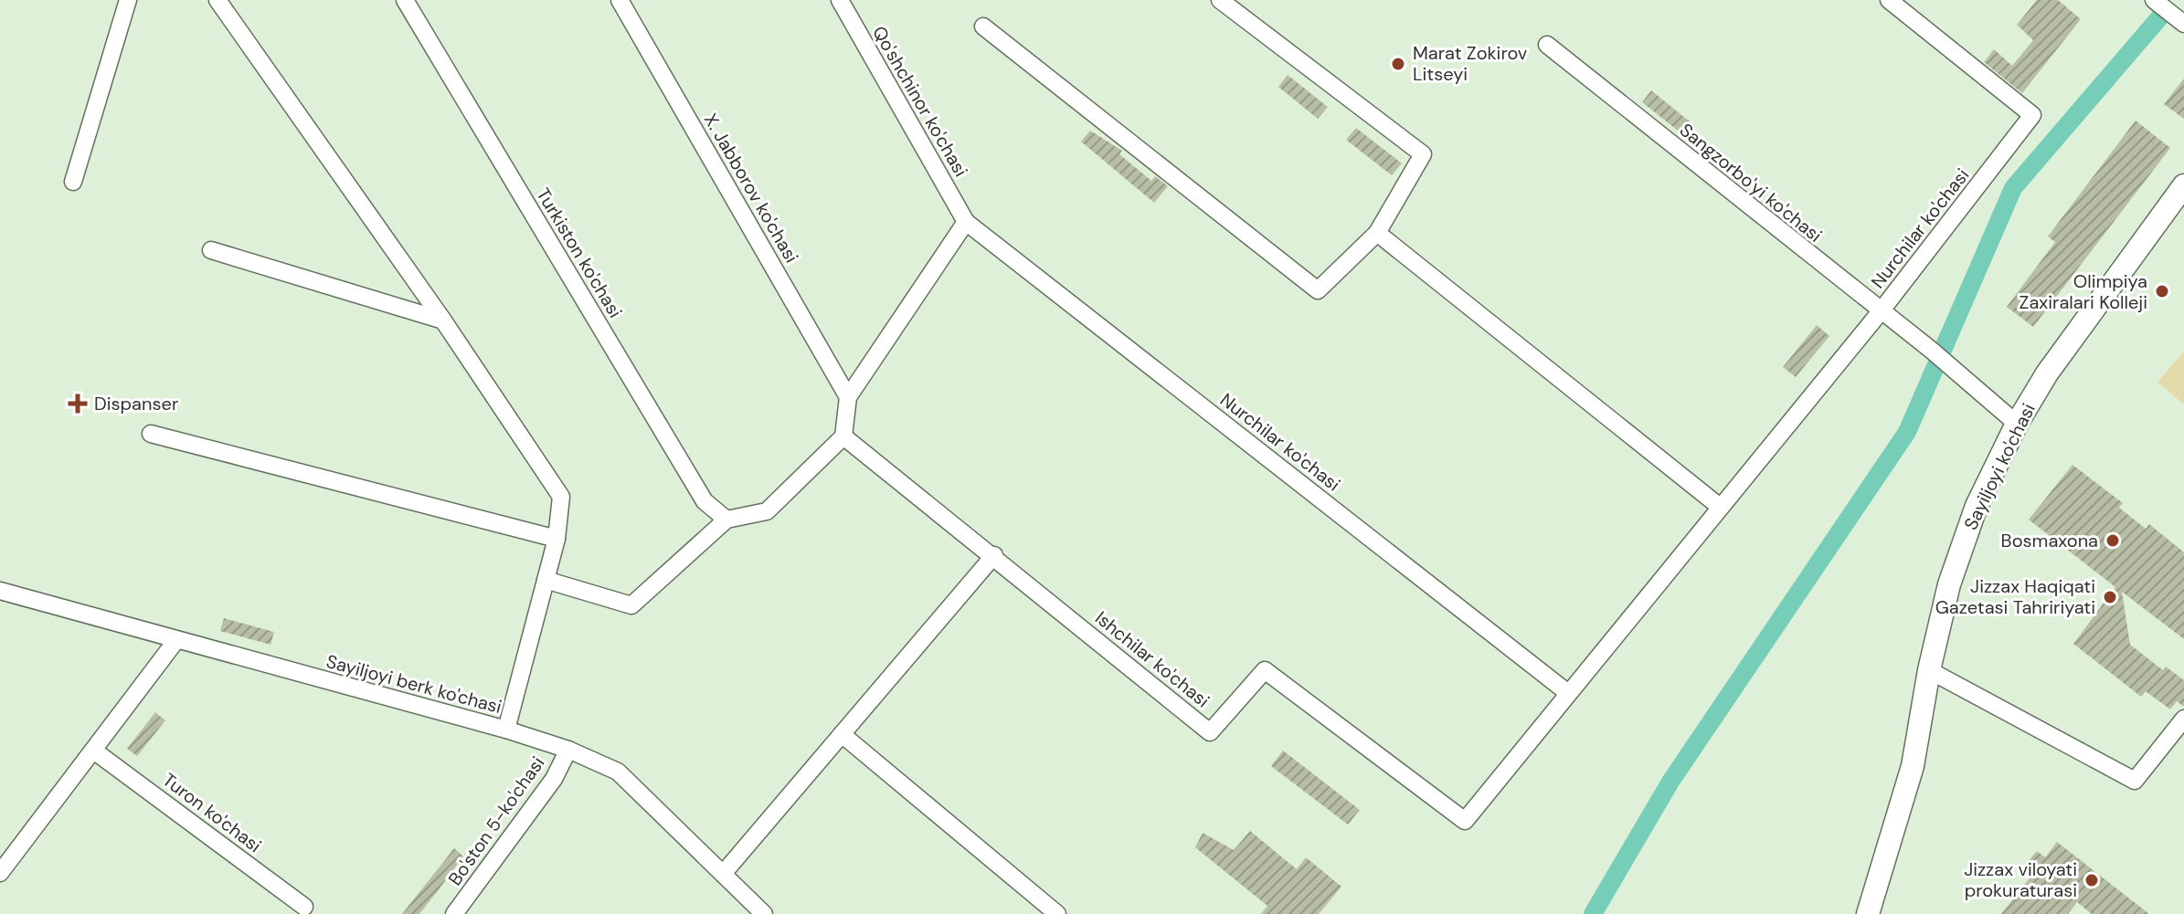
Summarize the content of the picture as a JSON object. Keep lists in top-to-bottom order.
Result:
{
  "streets": {
    "main road": ["Sayiljoyi ko'chasi"],
    "street": [
      "Qo'shchinor ko'chasi",
      "Sangzorbo'yi ko'chasi",
      "X. Jabborov ko'chasi",
      "Nurchilar ko'chasi",
      "Turkiston ko'chasi",
      "Ishchilar ko'chasi",
      "Sayiljoyi berk ko'chasi",
      "Turon ko'chasi",
      "Bo'ston 5-ko'chasi"
    ]
  },
  "crossings": [
    ["Qo'shchinor ko'chasi", "Nurchilar ko'chasi"],
    ["Sangzorbo'yi ko'chasi", "Nurchilar ko'chasi"],
    ["Sangzorbo'yi ko'chasi", "Sayiljoyi ko'chasi"],
    ["Nurchilar ko'chasi", "Ishchilar ko'chasi"],
    ["Sayiljoyi berk ko'chasi", "Bo'ston 5-ko'chasi"]
  ],
  "places": {
    "other": [
      "Marat Zokirov Litseyi",
      "Olimpiya Zaxiralari Kolleji",
      "Bosmaxona",
      "Jizzax Haqiqati Gazetasi Tahririyati",
      "Jizzax viloyati prokuraturasi"
    ],
    "health": ["Dispanser"]
  }
}
